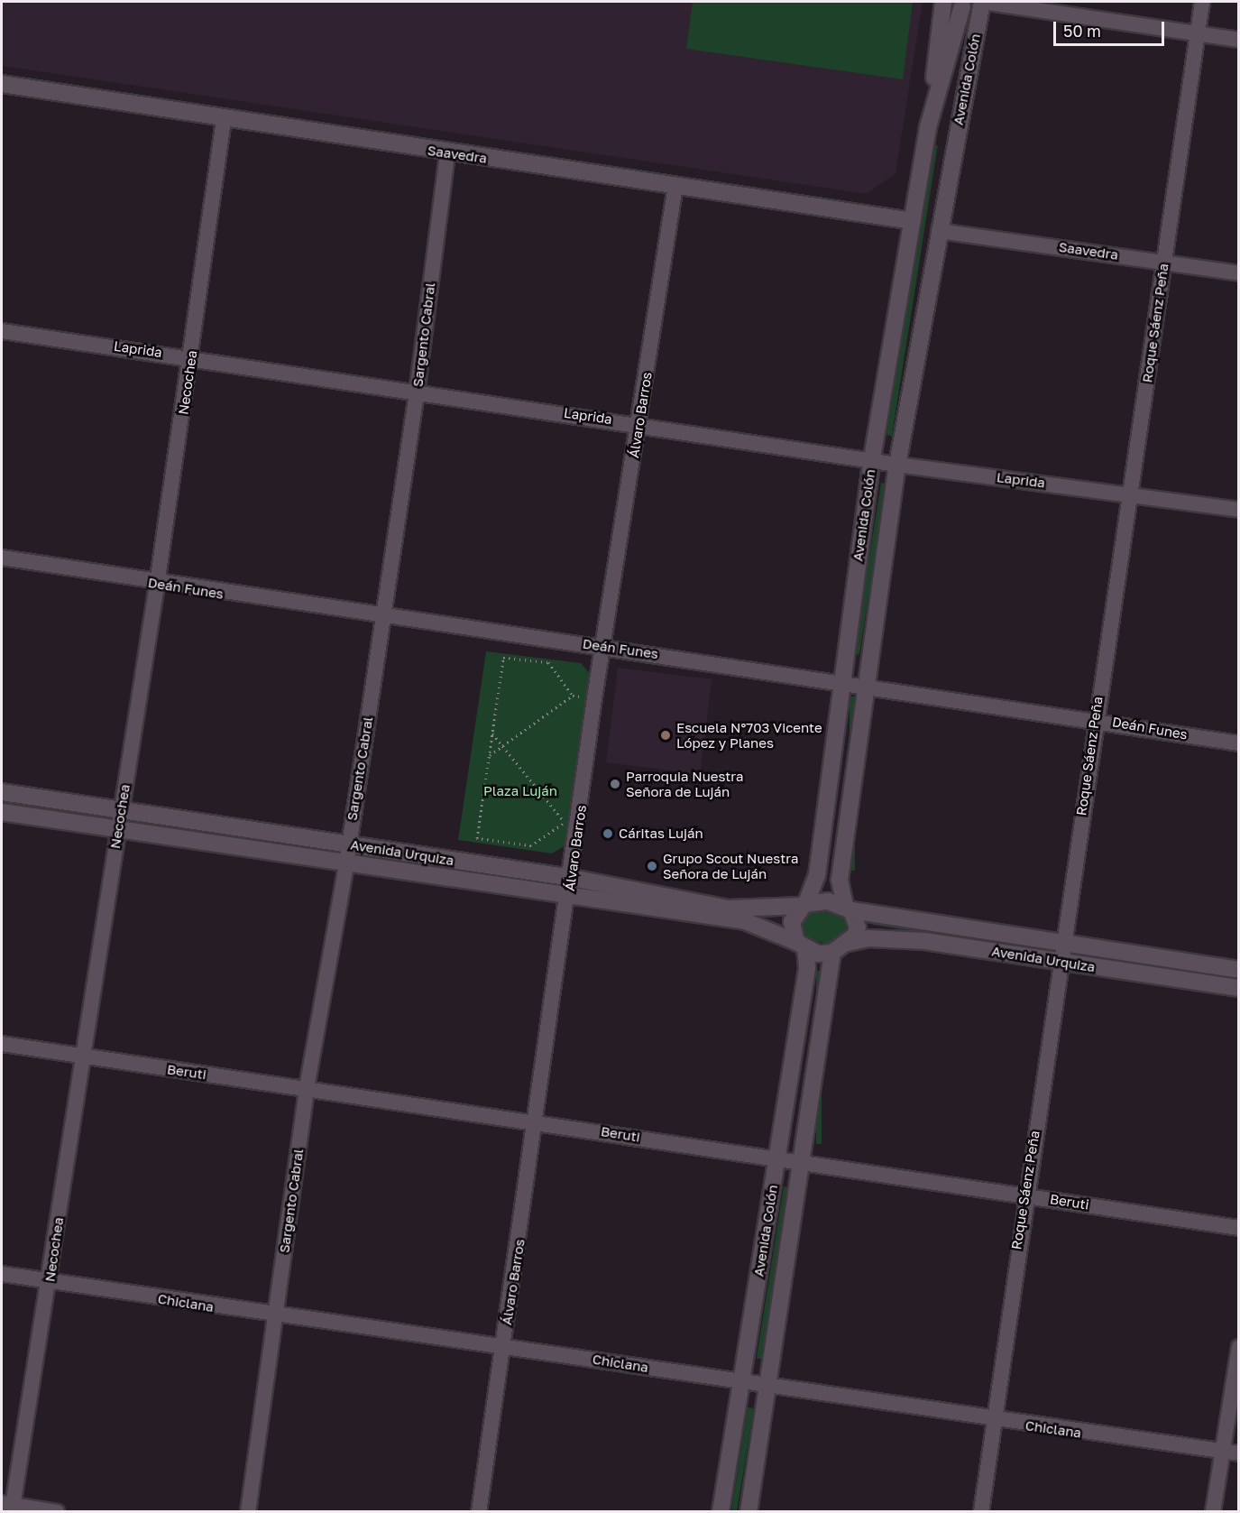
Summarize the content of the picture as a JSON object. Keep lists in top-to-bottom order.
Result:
{
  "streets": {
    "main road": ["Avenida Colón", "Saavedra", "Avenida Urquiza"],
    "street": [
      "Roque Sáenz Peña",
      "Sargento Cabral",
      "Laprida",
      "Necochea",
      "Álvaro Barros",
      "Deán Funes",
      "Beruti",
      "Chiclana"
    ]
  },
  "crossings": [
    ["Avenida Colón", "Saavedra"],
    ["Avenida Colón", "Laprida"],
    ["Avenida Colón", "Deán Funes"],
    ["Avenida Colón", "Avenida Urquiza"],
    ["Avenida Colón", "Beruti"],
    ["Avenida Colón", "Chiclana"],
    ["Saavedra", "Roque Sáenz Peña"],
    ["Saavedra", "Sargento Cabral"],
    ["Saavedra", "Necochea"],
    ["Saavedra", "Álvaro Barros"],
    ["Roque Sáenz Peña", "Laprida"],
    ["Roque Sáenz Peña", "Deán Funes"],
    ["Roque Sáenz Peña", "Avenida Urquiza"],
    ["Roque Sáenz Peña", "Beruti"],
    ["Roque Sáenz Peña", "Chiclana"],
    ["Sargento Cabral", "Laprida"],
    ["Sargento Cabral", "Deán Funes"],
    ["Sargento Cabral", "Avenida Urquiza"],
    ["Sargento Cabral", "Beruti"],
    ["Sargento Cabral", "Chiclana"],
    ["Laprida", "Necochea"],
    ["Laprida", "Álvaro Barros"],
    ["Necochea", "Deán Funes"],
    ["Necochea", "Avenida Urquiza"],
    ["Necochea", "Beruti"],
    ["Necochea", "Chiclana"],
    ["Álvaro Barros", "Deán Funes"],
    ["Álvaro Barros", "Avenida Urquiza"],
    ["Álvaro Barros", "Beruti"],
    ["Álvaro Barros", "Chiclana"]
  ],
  "parks": ["Plaza Luján"],
  "places": [
    "Escuela N°703 Vicente López y Planes",
    "Parroquia Nuestra Señora de Luján",
    "Cáritas Luján",
    "Grupo Scout Nuestra Señora de Luján"
  ],
  "scale_bar": "50 m"
}
